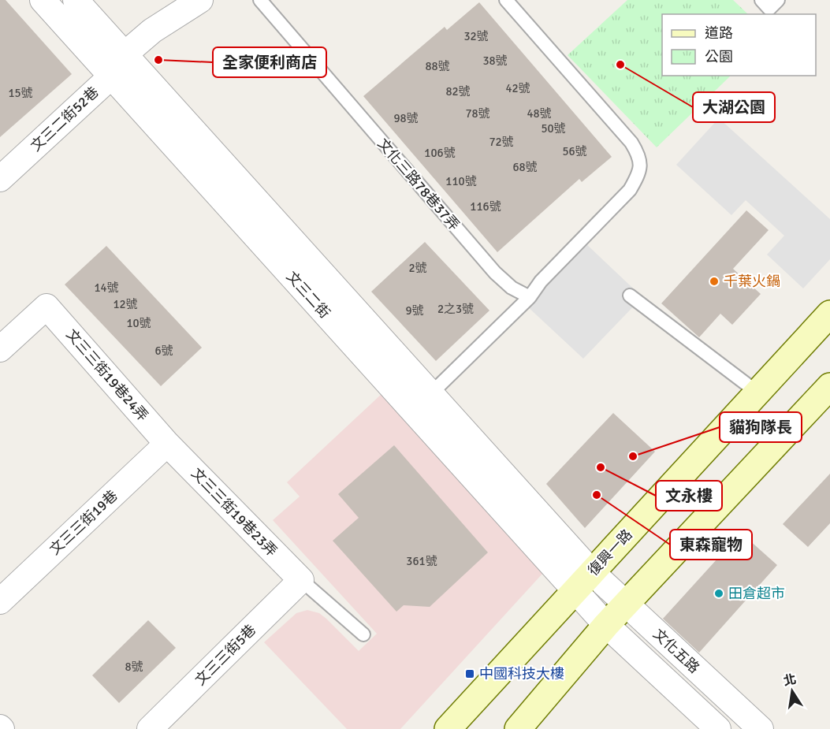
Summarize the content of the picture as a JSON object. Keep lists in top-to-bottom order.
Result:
{
  "streets": {
    "main road": ["復興一路"],
    "street": [
      "文三二街52巷",
      "文三二街",
      "文三三街19巷24弄",
      "文三三街19巷23弄",
      "文三三街19巷",
      "文化五路",
      "文三三街5巷"
    ],
    "lane": ["文化三路78巷37弄"]
  },
  "crossings": [
    ["文三二街52巷", "文三二街"],
    ["文三二街", "復興一路"],
    ["文三二街", "文化五路"],
    ["文三三街19巷24弄", "文三三街19巷23弄"],
    ["文三三街19巷24弄", "文三三街19巷"],
    ["文三三街19巷23弄", "文三三街19巷"],
    ["文三三街19巷23弄", "文三三街5巷"],
    ["復興一路", "文化五路"]
  ],
  "places": {
    "other": [
      "全家便利商店",
      "大湖公園",
      "千葉火鍋",
      "貓狗隊長",
      "文永樓",
      "東森寵物",
      "田倉超市"
    ],
    "transit": ["中國科技大樓"]
  },
  "house_numbers": [
    "32號",
    "38號",
    "88號",
    "42號",
    "82號",
    "15號",
    "78號",
    "48號",
    "98號",
    "50號",
    "72號",
    "56號",
    "106號",
    "68號",
    "110號",
    "116號",
    "2號",
    "14號",
    "12號",
    "2之3號",
    "9號",
    "10號",
    "6號",
    "361號",
    "8號"
  ],
  "legend": ["道路", "公園"],
  "north": "top"
}
